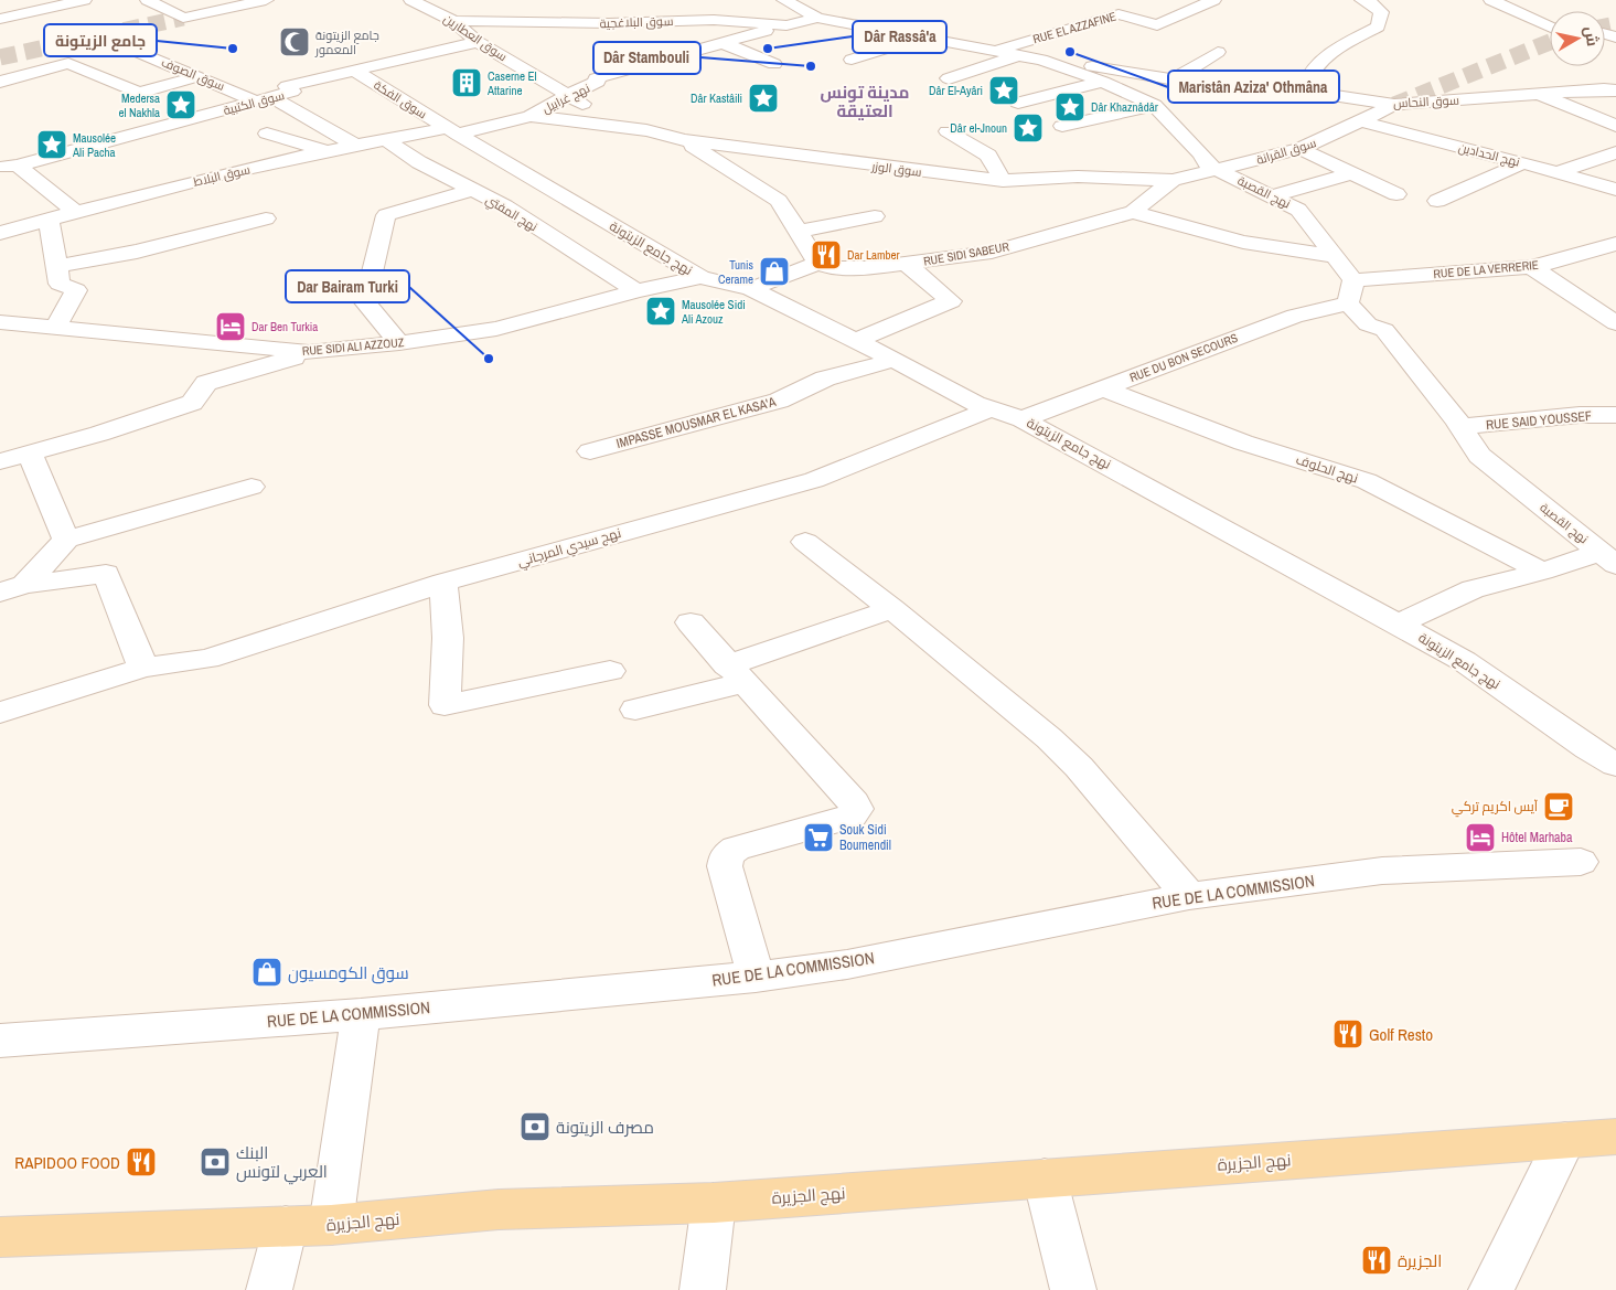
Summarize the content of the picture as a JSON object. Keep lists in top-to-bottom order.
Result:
{
  "streets": {
    "main road": ["نهج الجزيرة"],
    "street": [
      "سوق البلاغجية",
      "RUE EL AZZAFINE",
      "سوق العطارين",
      "سوق الصوف",
      "نهج غرابيل",
      "سوق الفكة",
      "سوق النحاس",
      "سوق الكتبية",
      "سوق القرانة",
      "نهج الحدادين",
      "سوق الوزر",
      "سوق البلاط",
      "نهج القصبة",
      "نهج المفتي",
      "نهج جامع الزيتونة",
      "RUE SIDI SABEUR",
      "RUE DE LA VERRERIE",
      "RUE SIDI ALI AZZOUZ",
      "RUE DU BON SECOURS",
      "RUE SAID YOUSSEF",
      "IMPASSE MOUSMAR EL KASA'A",
      "نهج الحلوف",
      "نهج سيدي المرجاني",
      "RUE DE LA COMMISSION"
    ]
  },
  "crossings": [
    ["سوق البلاغجية", "سوق العطارين"],
    ["سوق البلاغجية", "نهج غرابيل"],
    ["سوق البلاغجية", "نهج القصبة"],
    ["RUE EL AZZAFINE", "نهج القصبة"],
    ["سوق العطارين", "نهج غرابيل"],
    ["سوق العطارين", "سوق الكتبية"],
    ["سوق العطارين", "سوق الوزر"],
    ["سوق الصوف", "سوق الكتبية"],
    ["سوق الصوف", "سوق البلاط"],
    ["نهج غرابيل", "سوق الفكة"],
    ["نهج غرابيل", "سوق الوزر"],
    ["نهج غرابيل", "سوق البلاط"],
    ["نهج غرابيل", "نهج جامع الزيتونة"],
    ["سوق الفكة", "سوق الكتبية"],
    ["سوق الفكة", "سوق البلاط"],
    ["سوق الفكة", "نهج جامع الزيتونة"],
    ["سوق النحاس", "سوق القرانة"],
    ["سوق النحاس", "نهج القصبة"],
    ["سوق القرانة", "نهج الحدادين"],
    ["سوق القرانة", "سوق الوزر"],
    ["سوق القرانة", "نهج القصبة"],
    ["سوق القرانة", "RUE SIDI SABEUR"],
    ["سوق الوزر", "RUE SIDI SABEUR"],
    ["سوق البلاط", "نهج المفتي"],
    ["سوق البلاط", "نهج جامع الزيتونة"],
    ["نهج القصبة", "RUE DE LA VERRERIE"],
    ["نهج القصبة", "RUE DU BON SECOURS"],
    ["نهج القصبة", "RUE SAID YOUSSEF"],
    ["نهج المفتي", "RUE SIDI ALI AZZOUZ"],
    ["نهج جامع الزيتونة", "RUE SIDI ALI AZZOUZ"],
    ["نهج جامع الزيتونة", "RUE DU BON SECOURS"],
    ["نهج جامع الزيتونة", "IMPASSE MOUSMAR EL KASA'A"],
    ["نهج جامع الزيتونة", "نهج سيدي المرجاني"],
    ["RUE DU BON SECOURS", "نهج الحلوف"]
  ],
  "districts": ["مدينة تونس العتيقة"],
  "places": {
    "mosque": ["جامع الزيتونة المعمور"],
    "other": [
      "جامع الزيتونة",
      "Dâr Rassâ'a",
      "Maristân Aziza' Othmâna",
      "Dâr Stambouli",
      "Dar Bairam Turki"
    ],
    "building": ["Caserne El Attarine"],
    "place": [
      "Dâr El-Ayâri",
      "Dâr Kastâili",
      "Medersa el Nakhla",
      "Dâr Khaznâdâr",
      "Dâr el-Jnoun",
      "Mausolée Ali Pacha",
      "Mausolée Sidi Ali Azouz"
    ],
    "restaurant": [
      "Dar Lamber",
      "Golf Resto",
      "RAPIDOO FOOD",
      "الجزيرة"
    ],
    "shop": ["Tunis Cerame", "سوق الكومسيون"],
    "hotel": ["Dar Ben Turkia", "Hôtel Marhaba"],
    "cafe": ["آيس اكريم تركي"],
    "supermarket": ["Souk Sidi Boumendil"],
    "bank": ["مصرف الزيتونة", "البنك العربي لتونس"]
  },
  "north": "right"
}
